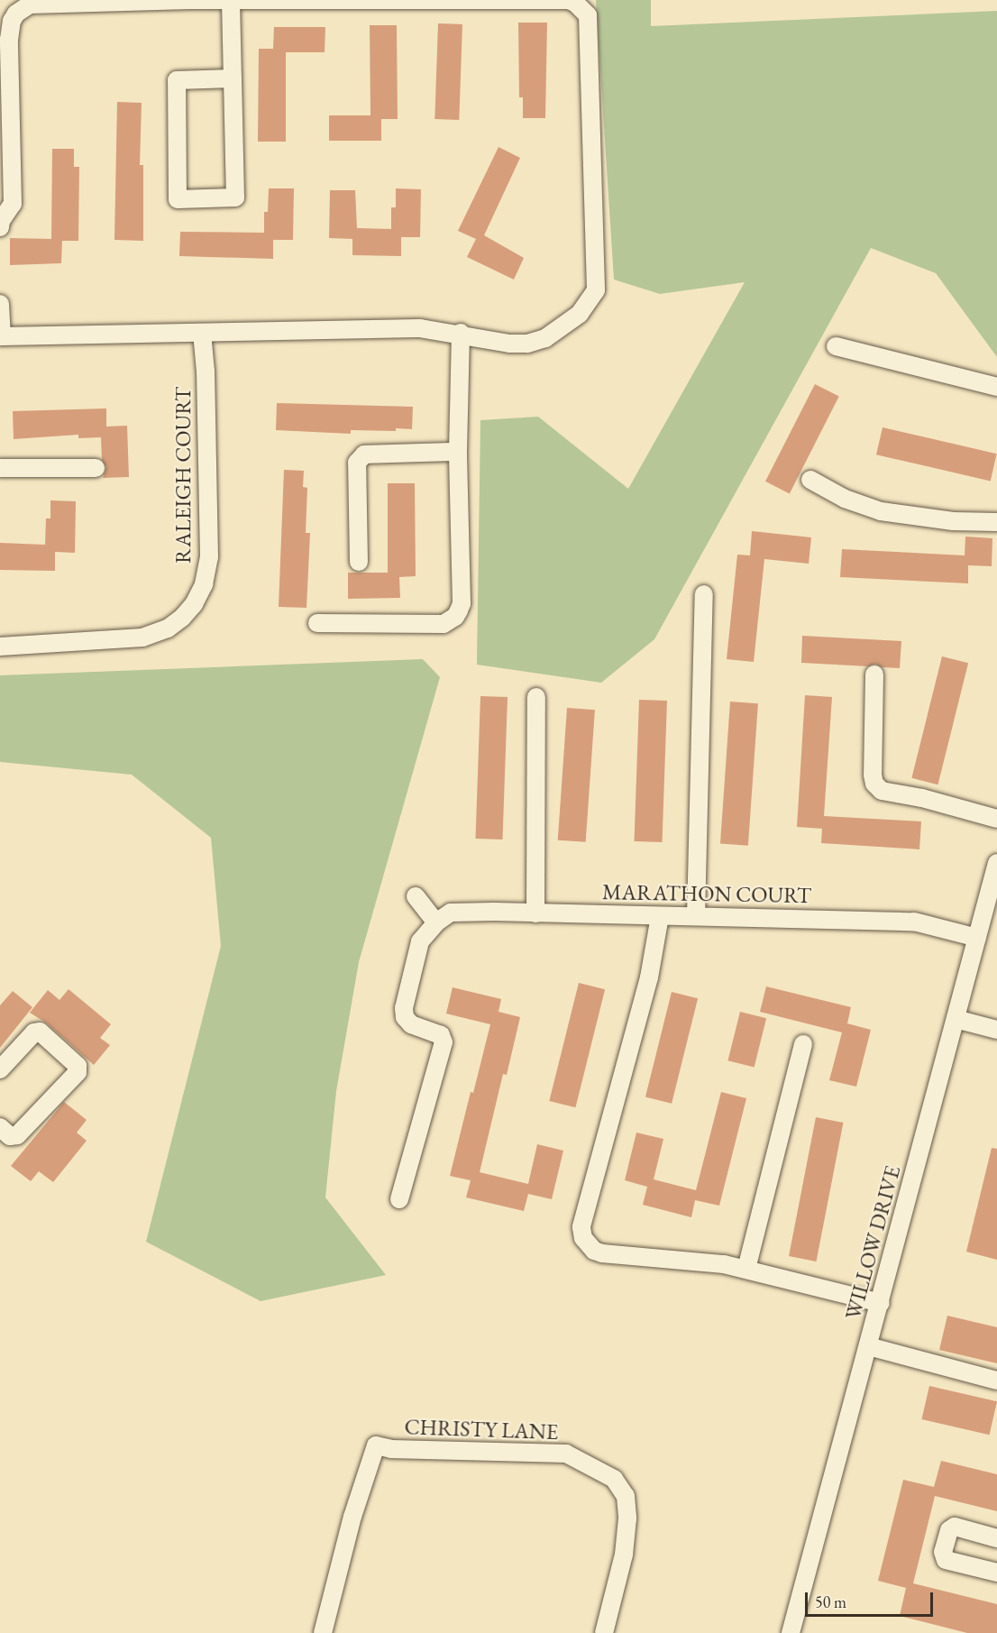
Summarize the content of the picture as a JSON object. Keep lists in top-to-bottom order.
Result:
{
  "streets": {
    "street": [
      "RALEIGH COURT",
      "MARATHON COURT",
      "WILLOW DRIVE",
      "CHRISTY LANE"
    ]
  },
  "crossings": [
    ["MARATHON COURT", "WILLOW DRIVE"]
  ],
  "scale_bar": "50 m"
}
